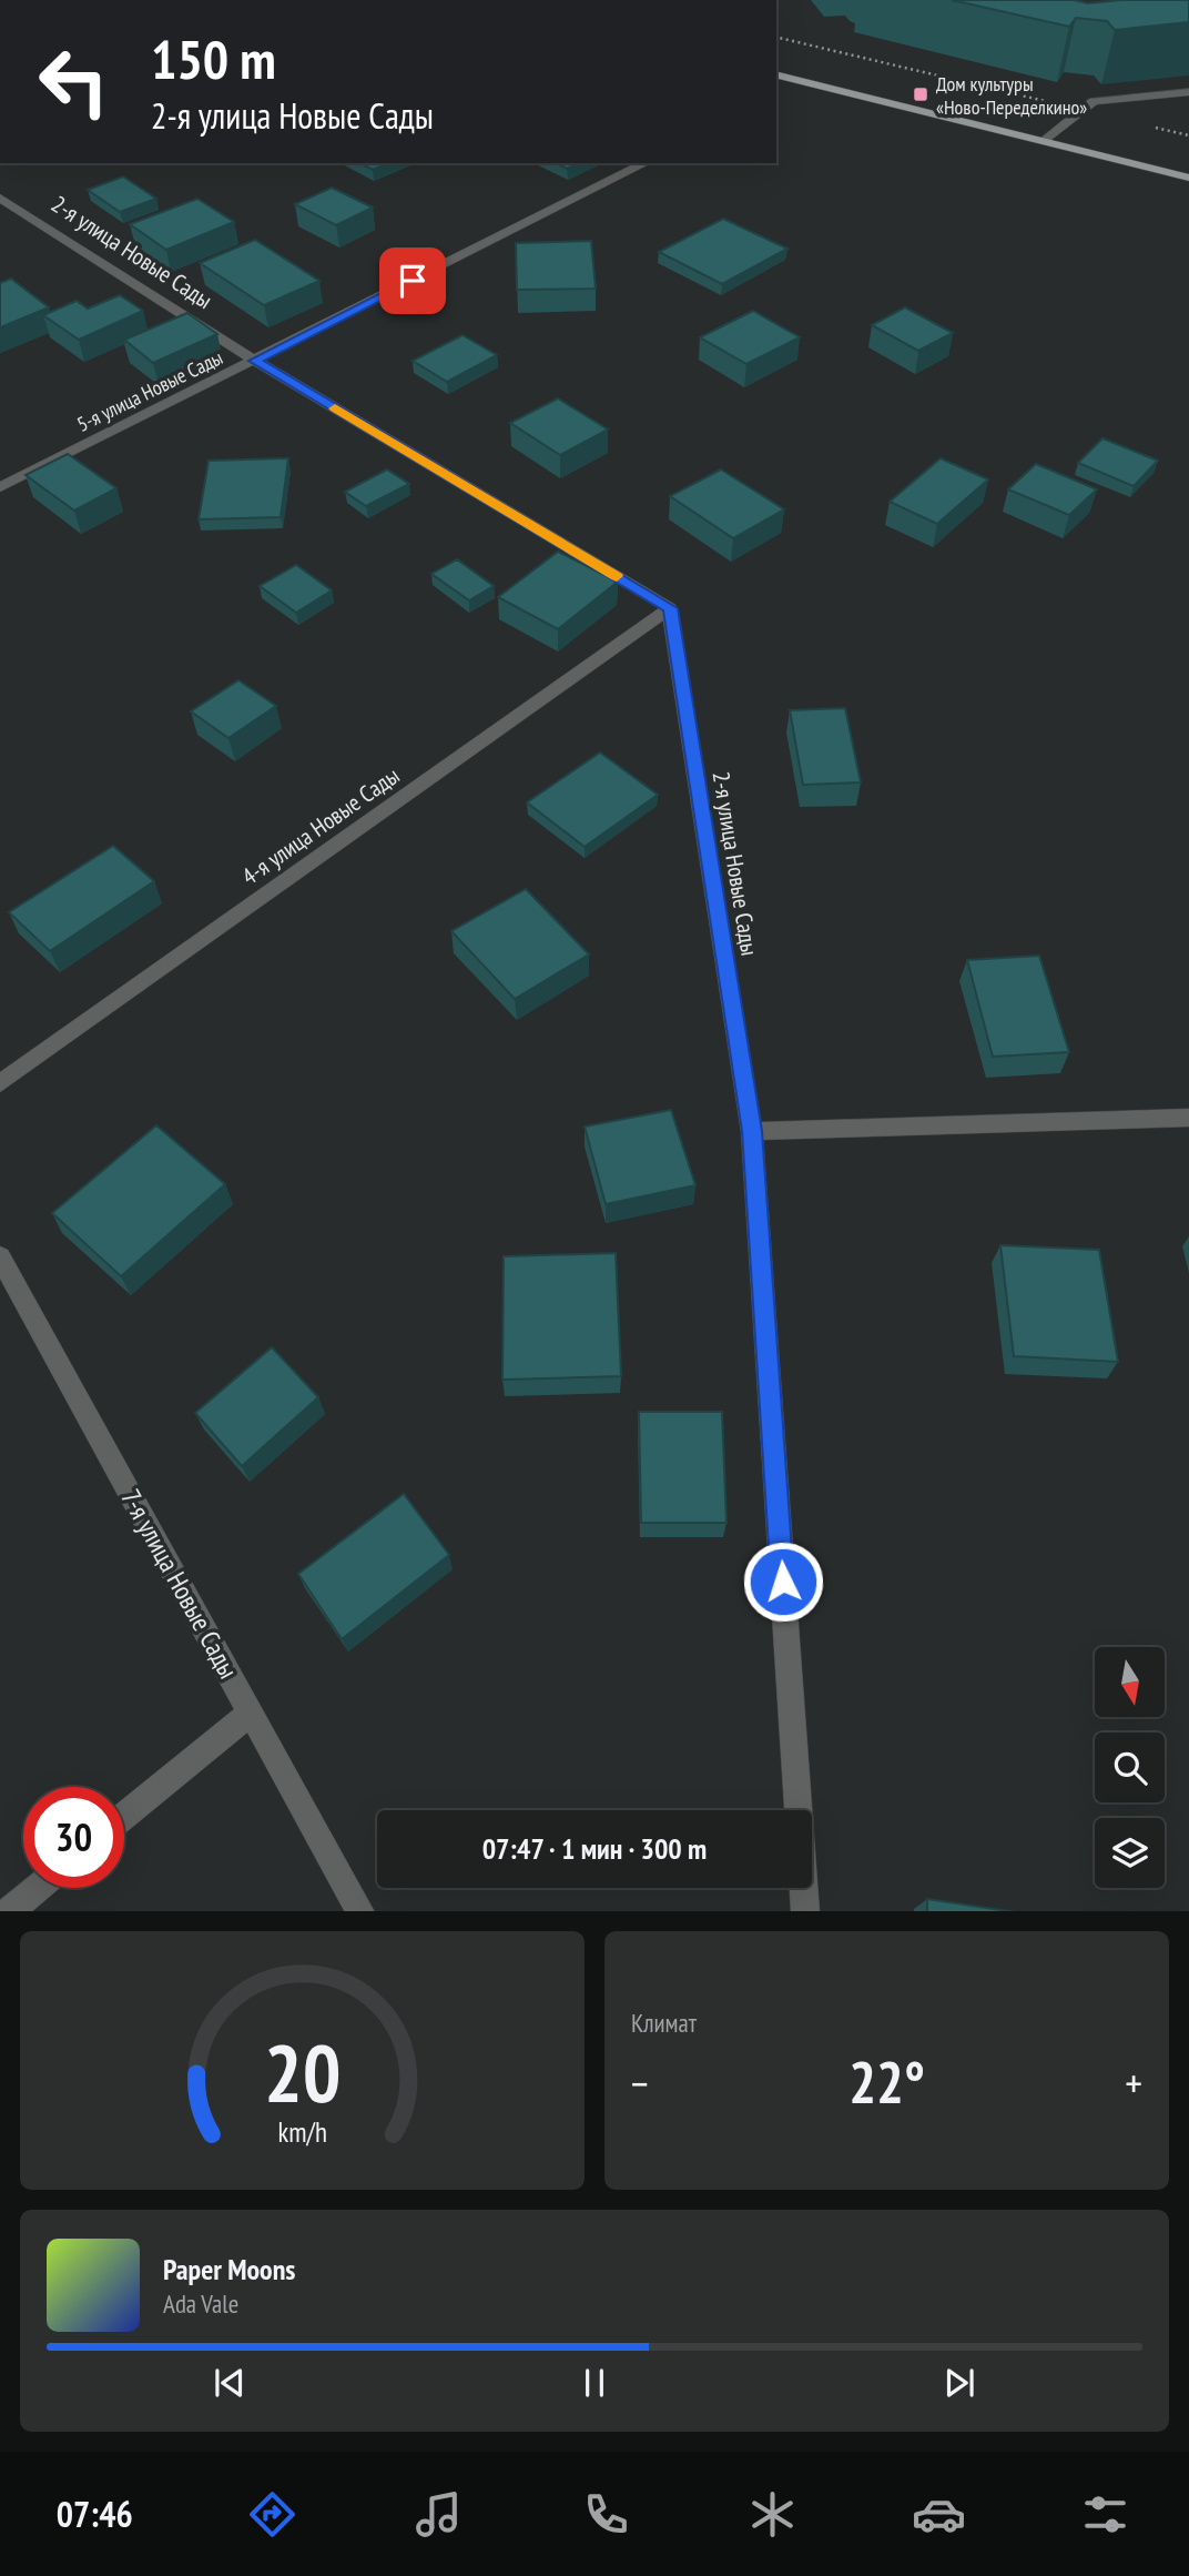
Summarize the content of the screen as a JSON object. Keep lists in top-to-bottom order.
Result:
{
  "streets": {
    "street": [
      "2-я улица Новые Сады",
      "5-я улица Новые Сады",
      "4-я улица Новые Сады",
      "7-я улица Новые Сады"
    ]
  },
  "crossings": [
    ["2-я улица Новые Сады", "5-я улица Новые Сады"],
    ["2-я улица Новые Сады", "4-я улица Новые Сады"]
  ],
  "places": {
    "transit": ["Дом культуры «Ново-Переделкино»"]
  },
  "north": "bottom",
  "page": {
    "turn": ["150 m", "2-я улица Новые Сады"],
    "limit": "30",
    "trip": "07:47 · 1 мин · 300 m",
    "tile": "Климат",
    "heat": ["−", "22°", "+"],
    "song": ["Paper Moons", "Ada Vale"],
    "tabs": "07:46",
    "gauge": ["20", "km/h"]
  }
}
